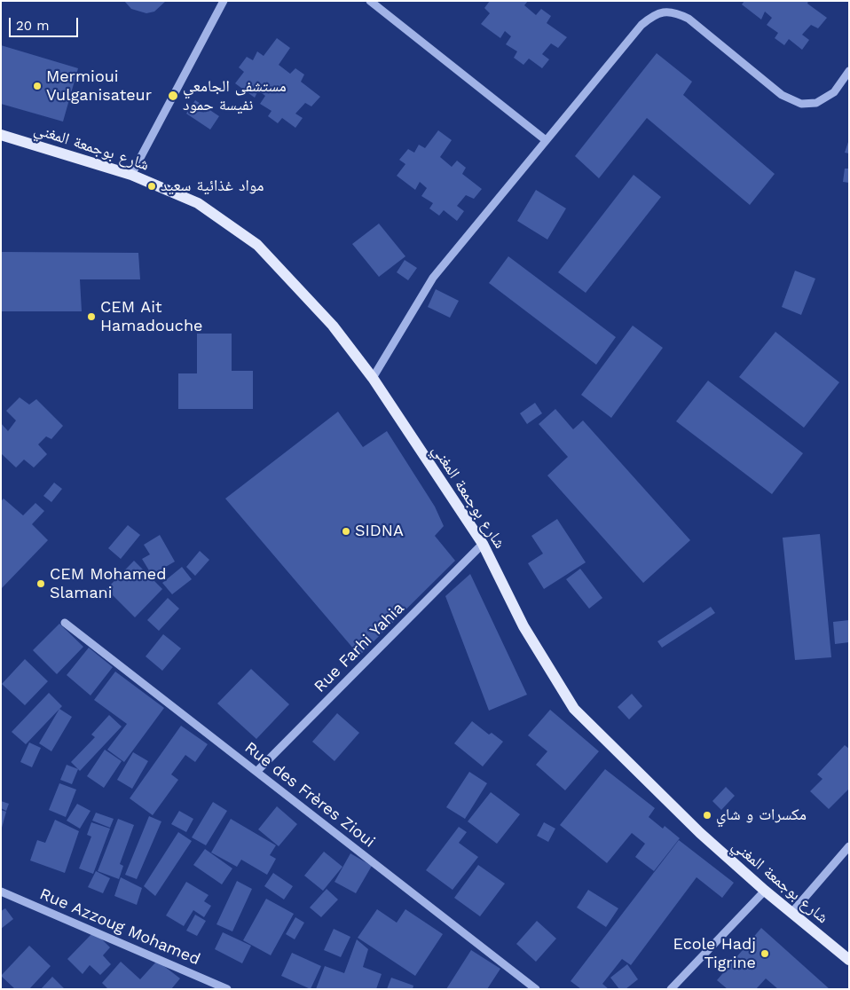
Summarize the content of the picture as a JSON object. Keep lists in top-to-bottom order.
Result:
{
  "streets": {
    "main road": ["شارع بوجمعة المغني"],
    "street": ["Rue Farhi Yahia", "Rue des Frères Zioui", "Rue Azzoug Mohamed"]
  },
  "crossings": [
    ["شارع بوجمعة المغني", "Rue Farhi Yahia"],
    ["Rue Farhi Yahia", "Rue des Frères Zioui"]
  ],
  "places": [
    "Mermioui Vulganisateur",
    "مستشفى الجامعي نفيسة حمود",
    "مواد غذائية سعيد",
    "CEM Ait Hamadouche",
    "SIDNA",
    "CEM Mohamed Slamani",
    "مكسرات و شاي",
    "Ecole Hadj Tigrine"
  ],
  "scale_bar": "20 m"
}
